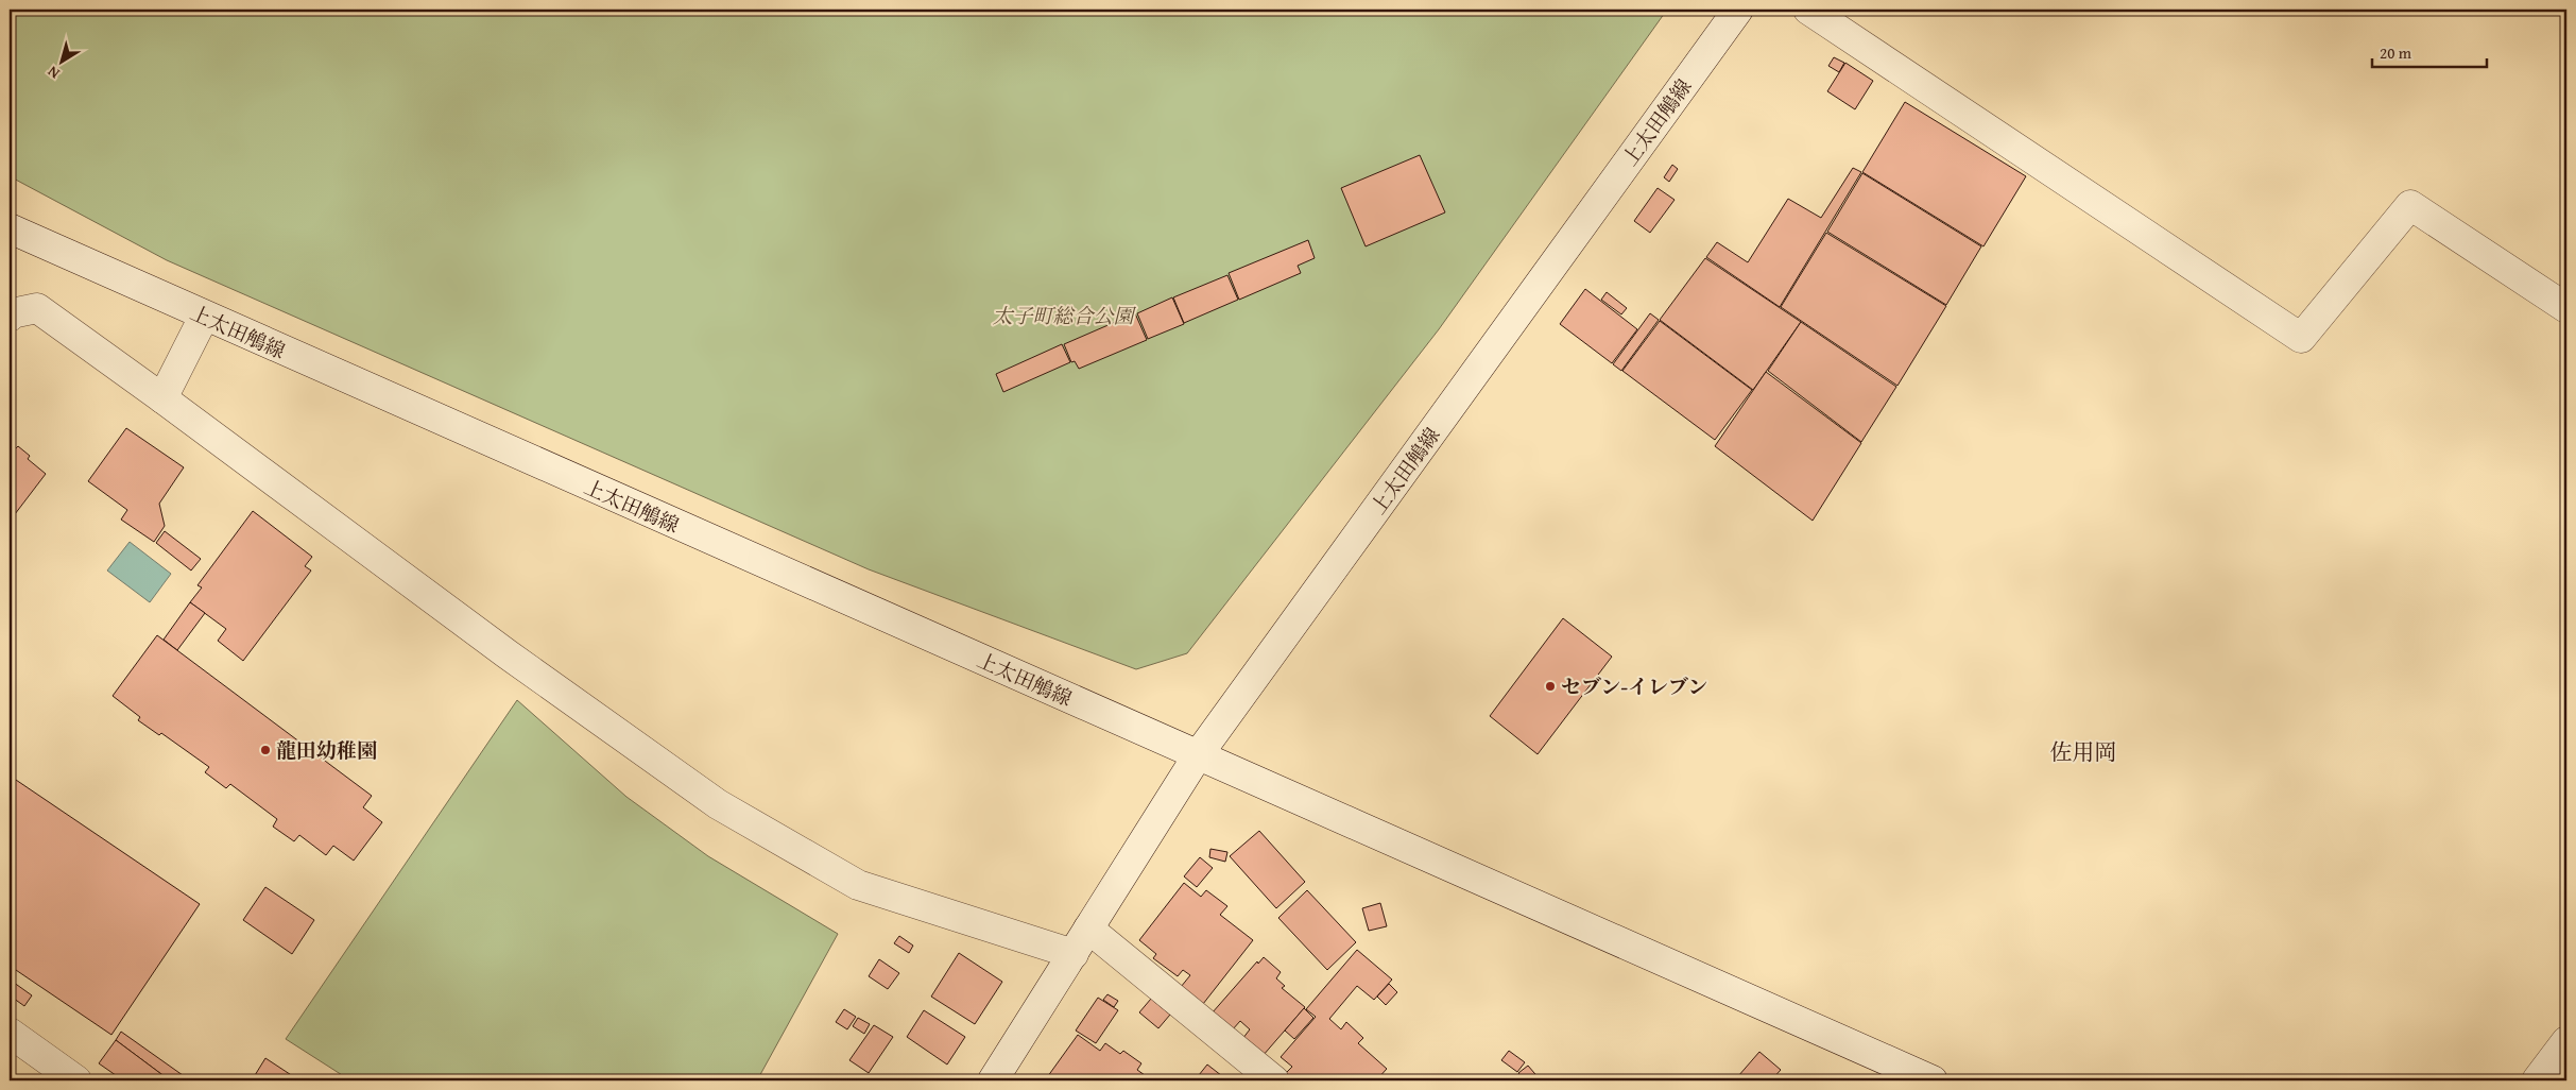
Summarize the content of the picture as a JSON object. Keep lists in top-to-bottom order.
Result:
{
  "streets": {
    "street": ["上太田鵤線"]
  },
  "districts": ["佐用岡"],
  "parks": ["太子町総合公園"],
  "places": ["セブン-イレブン", "龍田幼稚園"],
  "scale_bar": "20 m",
  "north": "bottom left"
}
